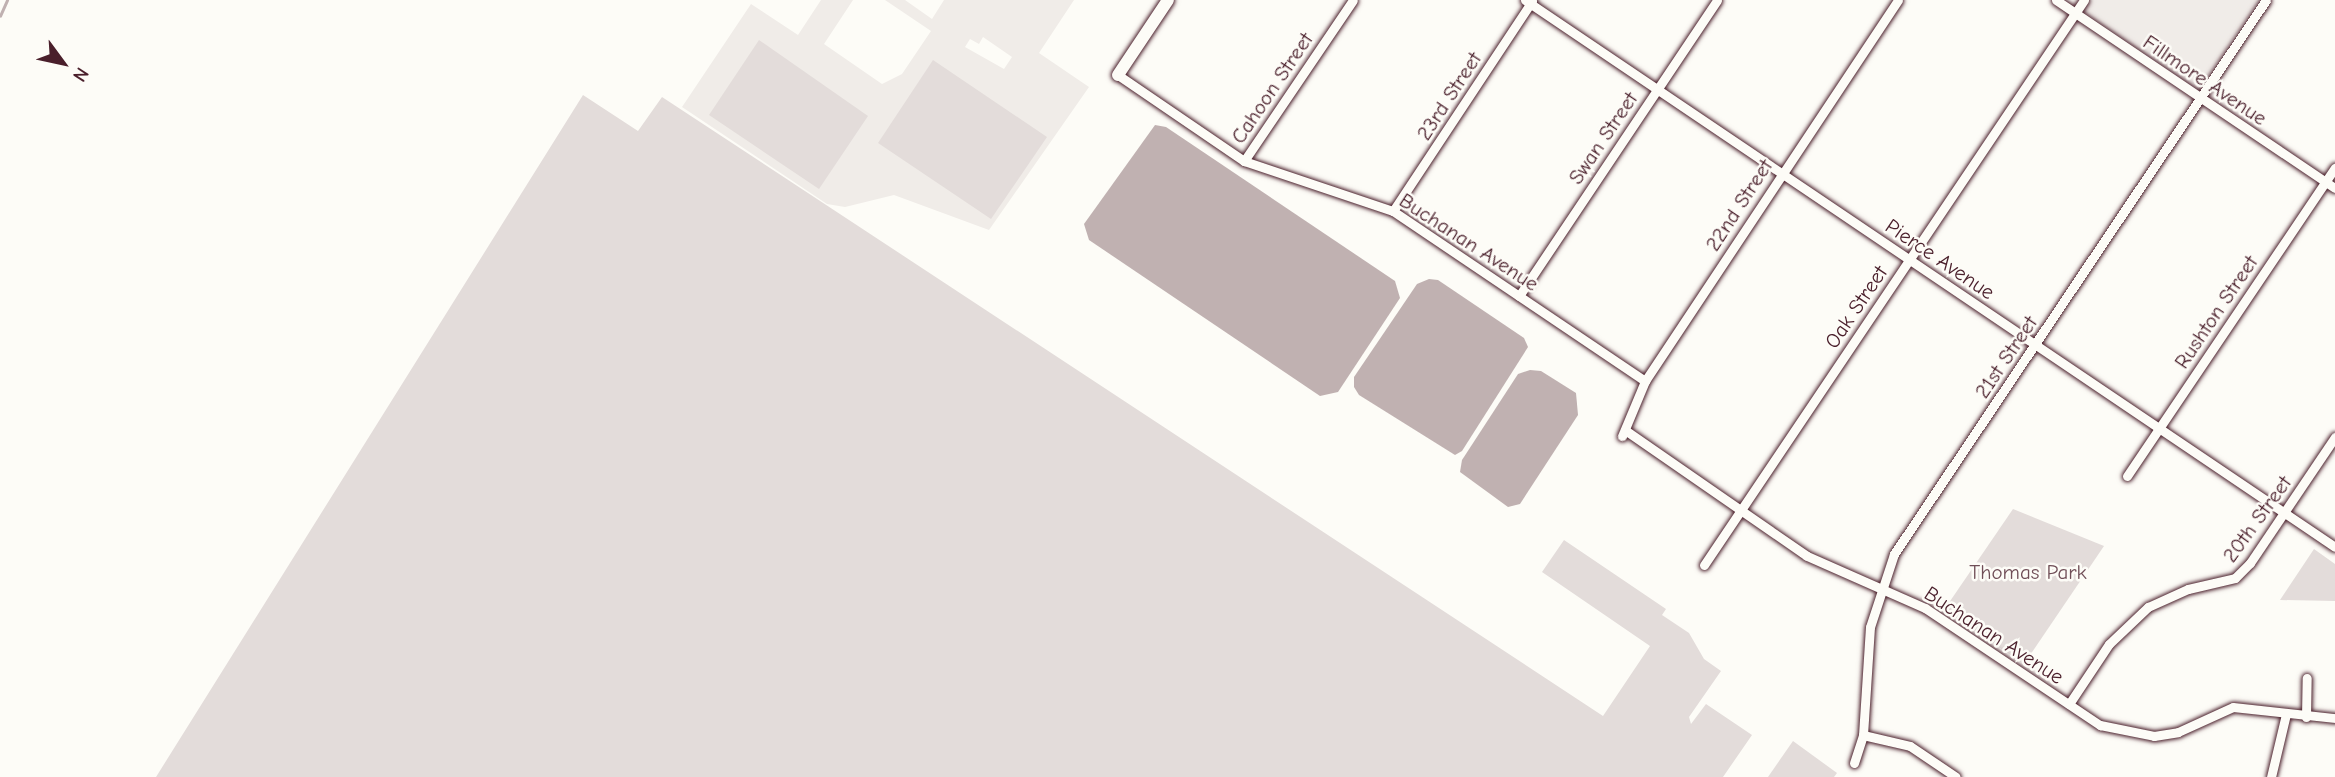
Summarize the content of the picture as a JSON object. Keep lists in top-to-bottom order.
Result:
{
  "streets": {
    "street": [
      "Fillmore Avenue",
      "Cahoon Street",
      "23rd Street",
      "Swan Street",
      "22nd Street",
      "Buchanan Avenue",
      "Pierce Avenue",
      "Oak Street",
      "Rushton Street",
      "21st Street",
      "20th Street"
    ]
  },
  "crossings": [
    ["Fillmore Avenue", "Oak Street"],
    ["Fillmore Avenue", "Rushton Street"],
    ["Fillmore Avenue", "21st Street"],
    ["Cahoon Street", "Buchanan Avenue"],
    ["23rd Street", "Buchanan Avenue"],
    ["23rd Street", "Pierce Avenue"],
    ["Swan Street", "Buchanan Avenue"],
    ["Swan Street", "Pierce Avenue"],
    ["22nd Street", "Buchanan Avenue"],
    ["22nd Street", "Pierce Avenue"],
    ["Buchanan Avenue", "Oak Street"],
    ["Buchanan Avenue", "21st Street"],
    ["Buchanan Avenue", "20th Street"],
    ["Pierce Avenue", "Oak Street"],
    ["Pierce Avenue", "Rushton Street"],
    ["Pierce Avenue", "21st Street"],
    ["Pierce Avenue", "20th Street"]
  ],
  "parks": ["Thomas Park"],
  "north": "bottom right"
}
